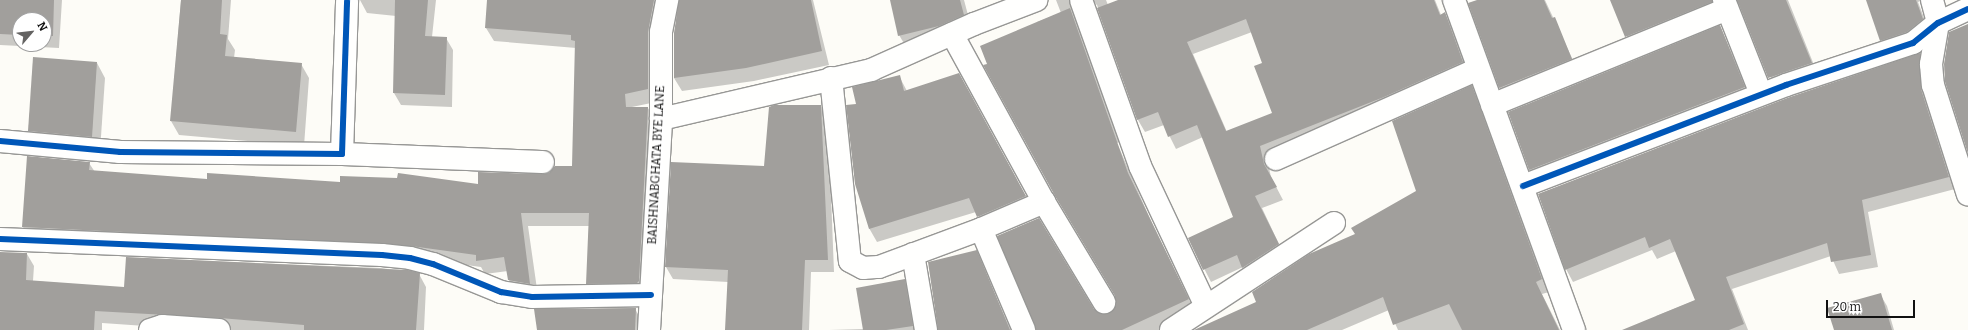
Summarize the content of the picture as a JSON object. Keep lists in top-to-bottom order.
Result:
{
  "streets": {
    "street": ["BAISHNABGHATA BYE LANE"]
  },
  "scale_bar": "20 m",
  "north": "top right"
}
